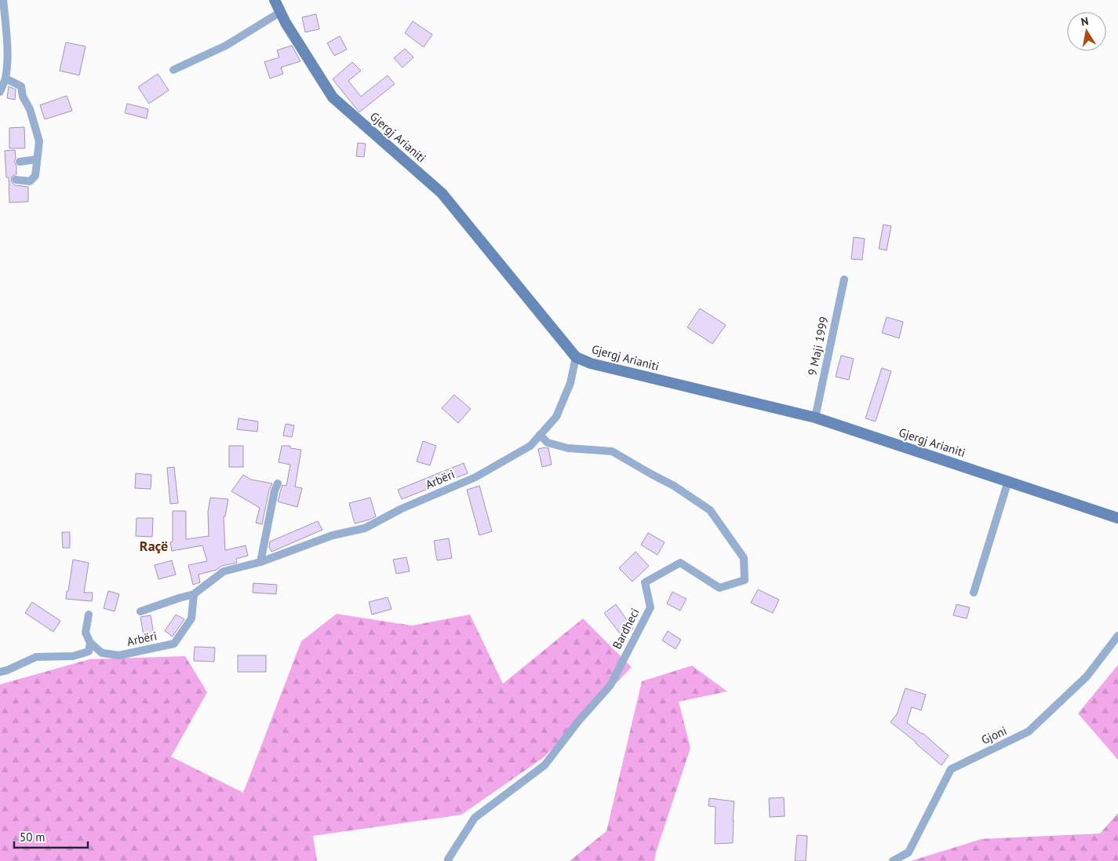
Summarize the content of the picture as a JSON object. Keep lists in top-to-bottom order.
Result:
{
  "streets": {
    "main road": ["Gjergj Arianiti"],
    "street": [
      "9 Maji 1999",
      "Arbëri",
      "Bardheci",
      "Gjoni"
    ]
  },
  "crossings": [
    ["Gjergj Arianiti", "9 Maji 1999"],
    ["Gjergj Arianiti", "Arbëri"],
    ["Arbëri", "Bardheci"]
  ],
  "districts": ["Raçë"],
  "scale_bar": "50 m",
  "north": "top"
}
